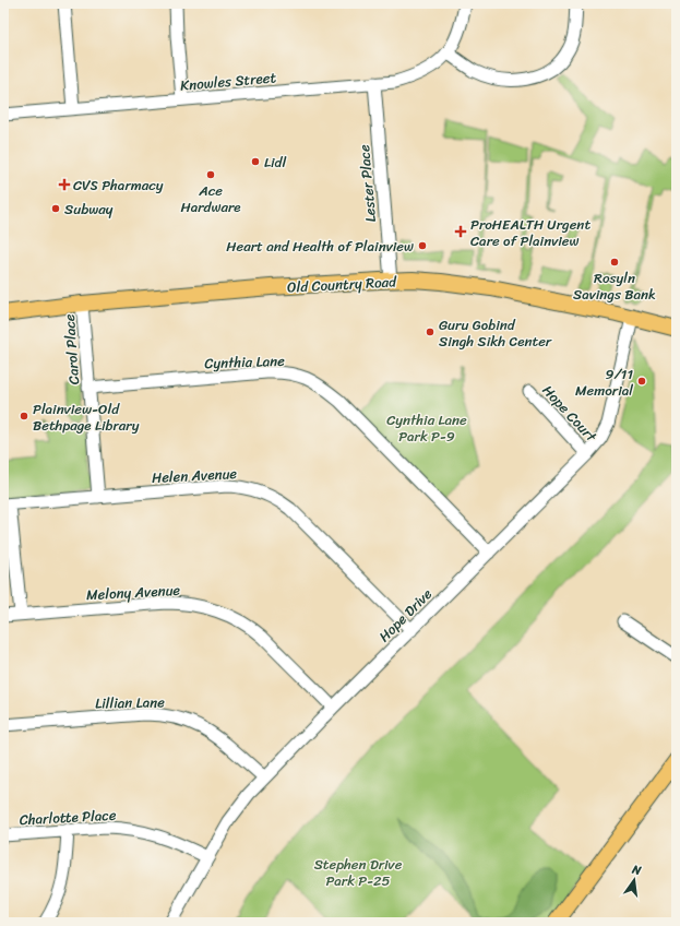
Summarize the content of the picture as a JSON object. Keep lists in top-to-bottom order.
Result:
{
  "streets": {
    "main road": ["Old Country Road"],
    "street": [
      "Knowles Street",
      "Lester Place",
      "Carol Place",
      "Cynthia Lane",
      "Hope Court",
      "Helen Avenue",
      "Melony Avenue",
      "Hope Drive",
      "Lillian Lane",
      "Charlotte Place"
    ]
  },
  "crossings": [
    ["Knowles Street", "Lester Place"],
    ["Lester Place", "Old Country Road"],
    ["Old Country Road", "Carol Place"],
    ["Old Country Road", "Hope Drive"],
    ["Carol Place", "Cynthia Lane"],
    ["Carol Place", "Helen Avenue"],
    ["Cynthia Lane", "Hope Drive"],
    ["Hope Court", "Hope Drive"],
    ["Helen Avenue", "Hope Drive"],
    ["Melony Avenue", "Hope Drive"],
    ["Hope Drive", "Lillian Lane"],
    ["Hope Drive", "Charlotte Place"]
  ],
  "parks": ["Cynthia Lane Park P-9", "Stephen Drive Park P-25"],
  "places": {
    "other": [
      "Lidl",
      "Ace Hardware",
      "Subway",
      "Heart and Health of Plainview",
      "Rosyln Savings Bank",
      "Guru Gobind Singh Sikh Center",
      "9/11 Memorial",
      "Plainview-Old Bethpage Library"
    ],
    "health": ["CVS Pharmacy", "ProHEALTH Urgent Care of Plainview"]
  },
  "north": "top"
}
